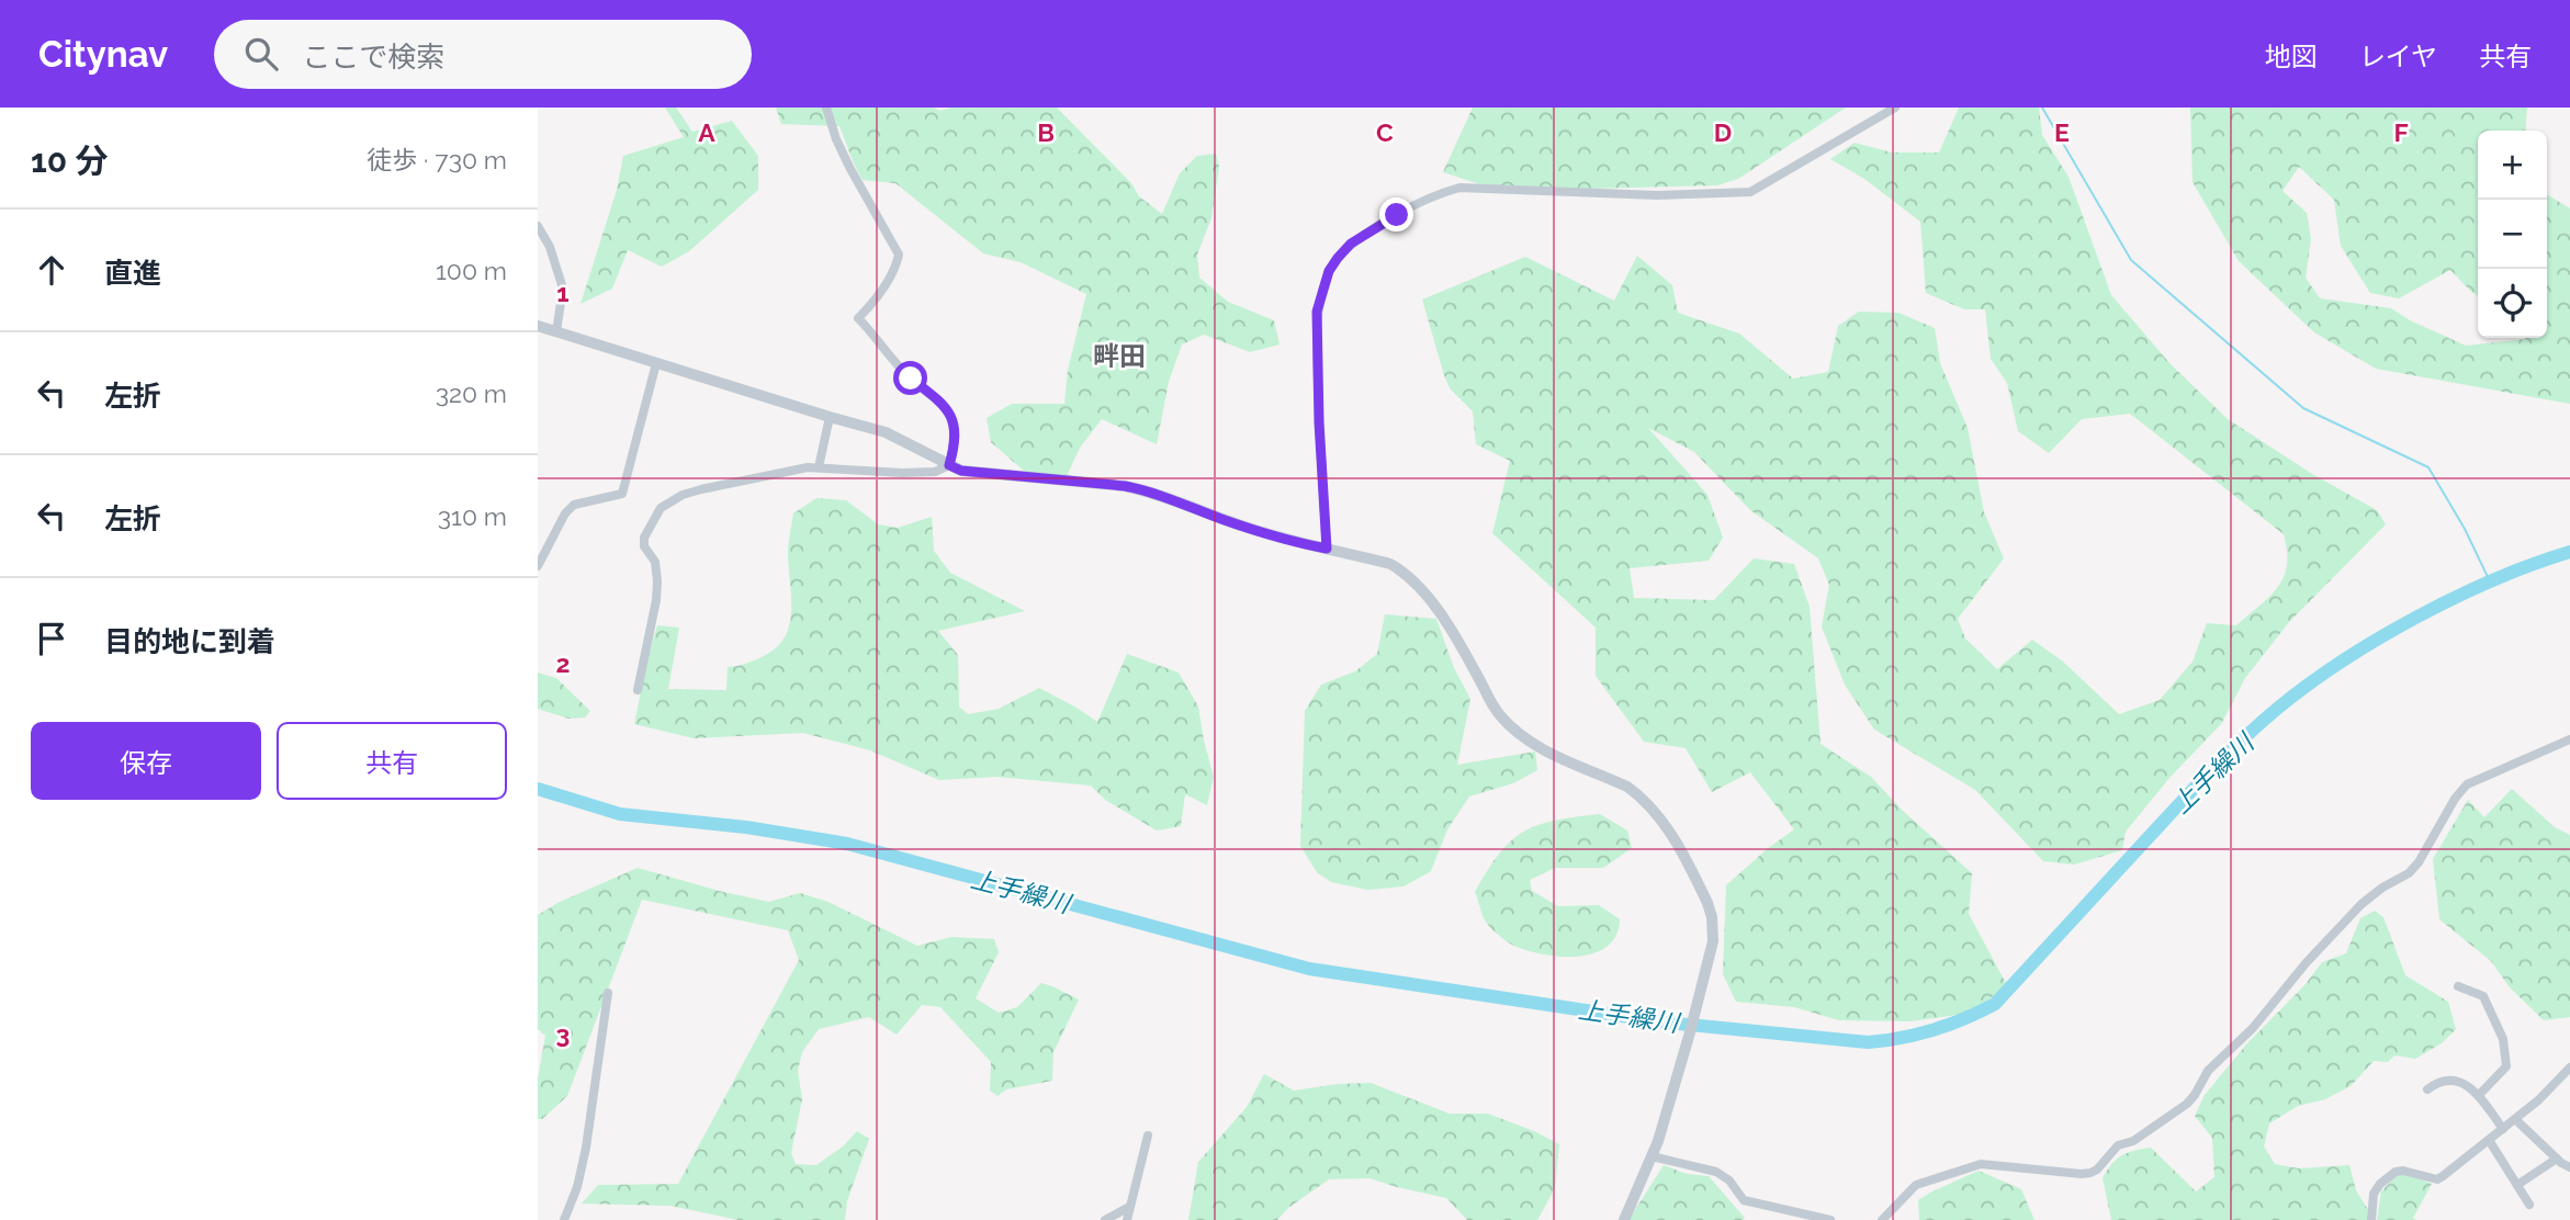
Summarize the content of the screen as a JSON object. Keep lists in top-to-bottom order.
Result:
{
  "districts": ["畔田"],
  "water": ["上手繰川"],
  "page": {
    "header": "Citynav",
    "search": "ここで検索",
    "nav": ["地図", "レイヤ", "共有"],
    "heading": ["10 分", "徒歩 · 730 m"],
    "map_buttons": ["+", "−"],
    "list": [
      ["直進", "100 m"],
      ["左折", "320 m"],
      ["左折", "310 m"],
      "目的地に到着"
    ],
    "buttons": ["保存", "共有"]
  },
  "grid": {
    "columns": [
      "A",
      "B",
      "C",
      "D",
      "E",
      "F"
    ],
    "rows": ["1", "2", "3"]
  }
}
